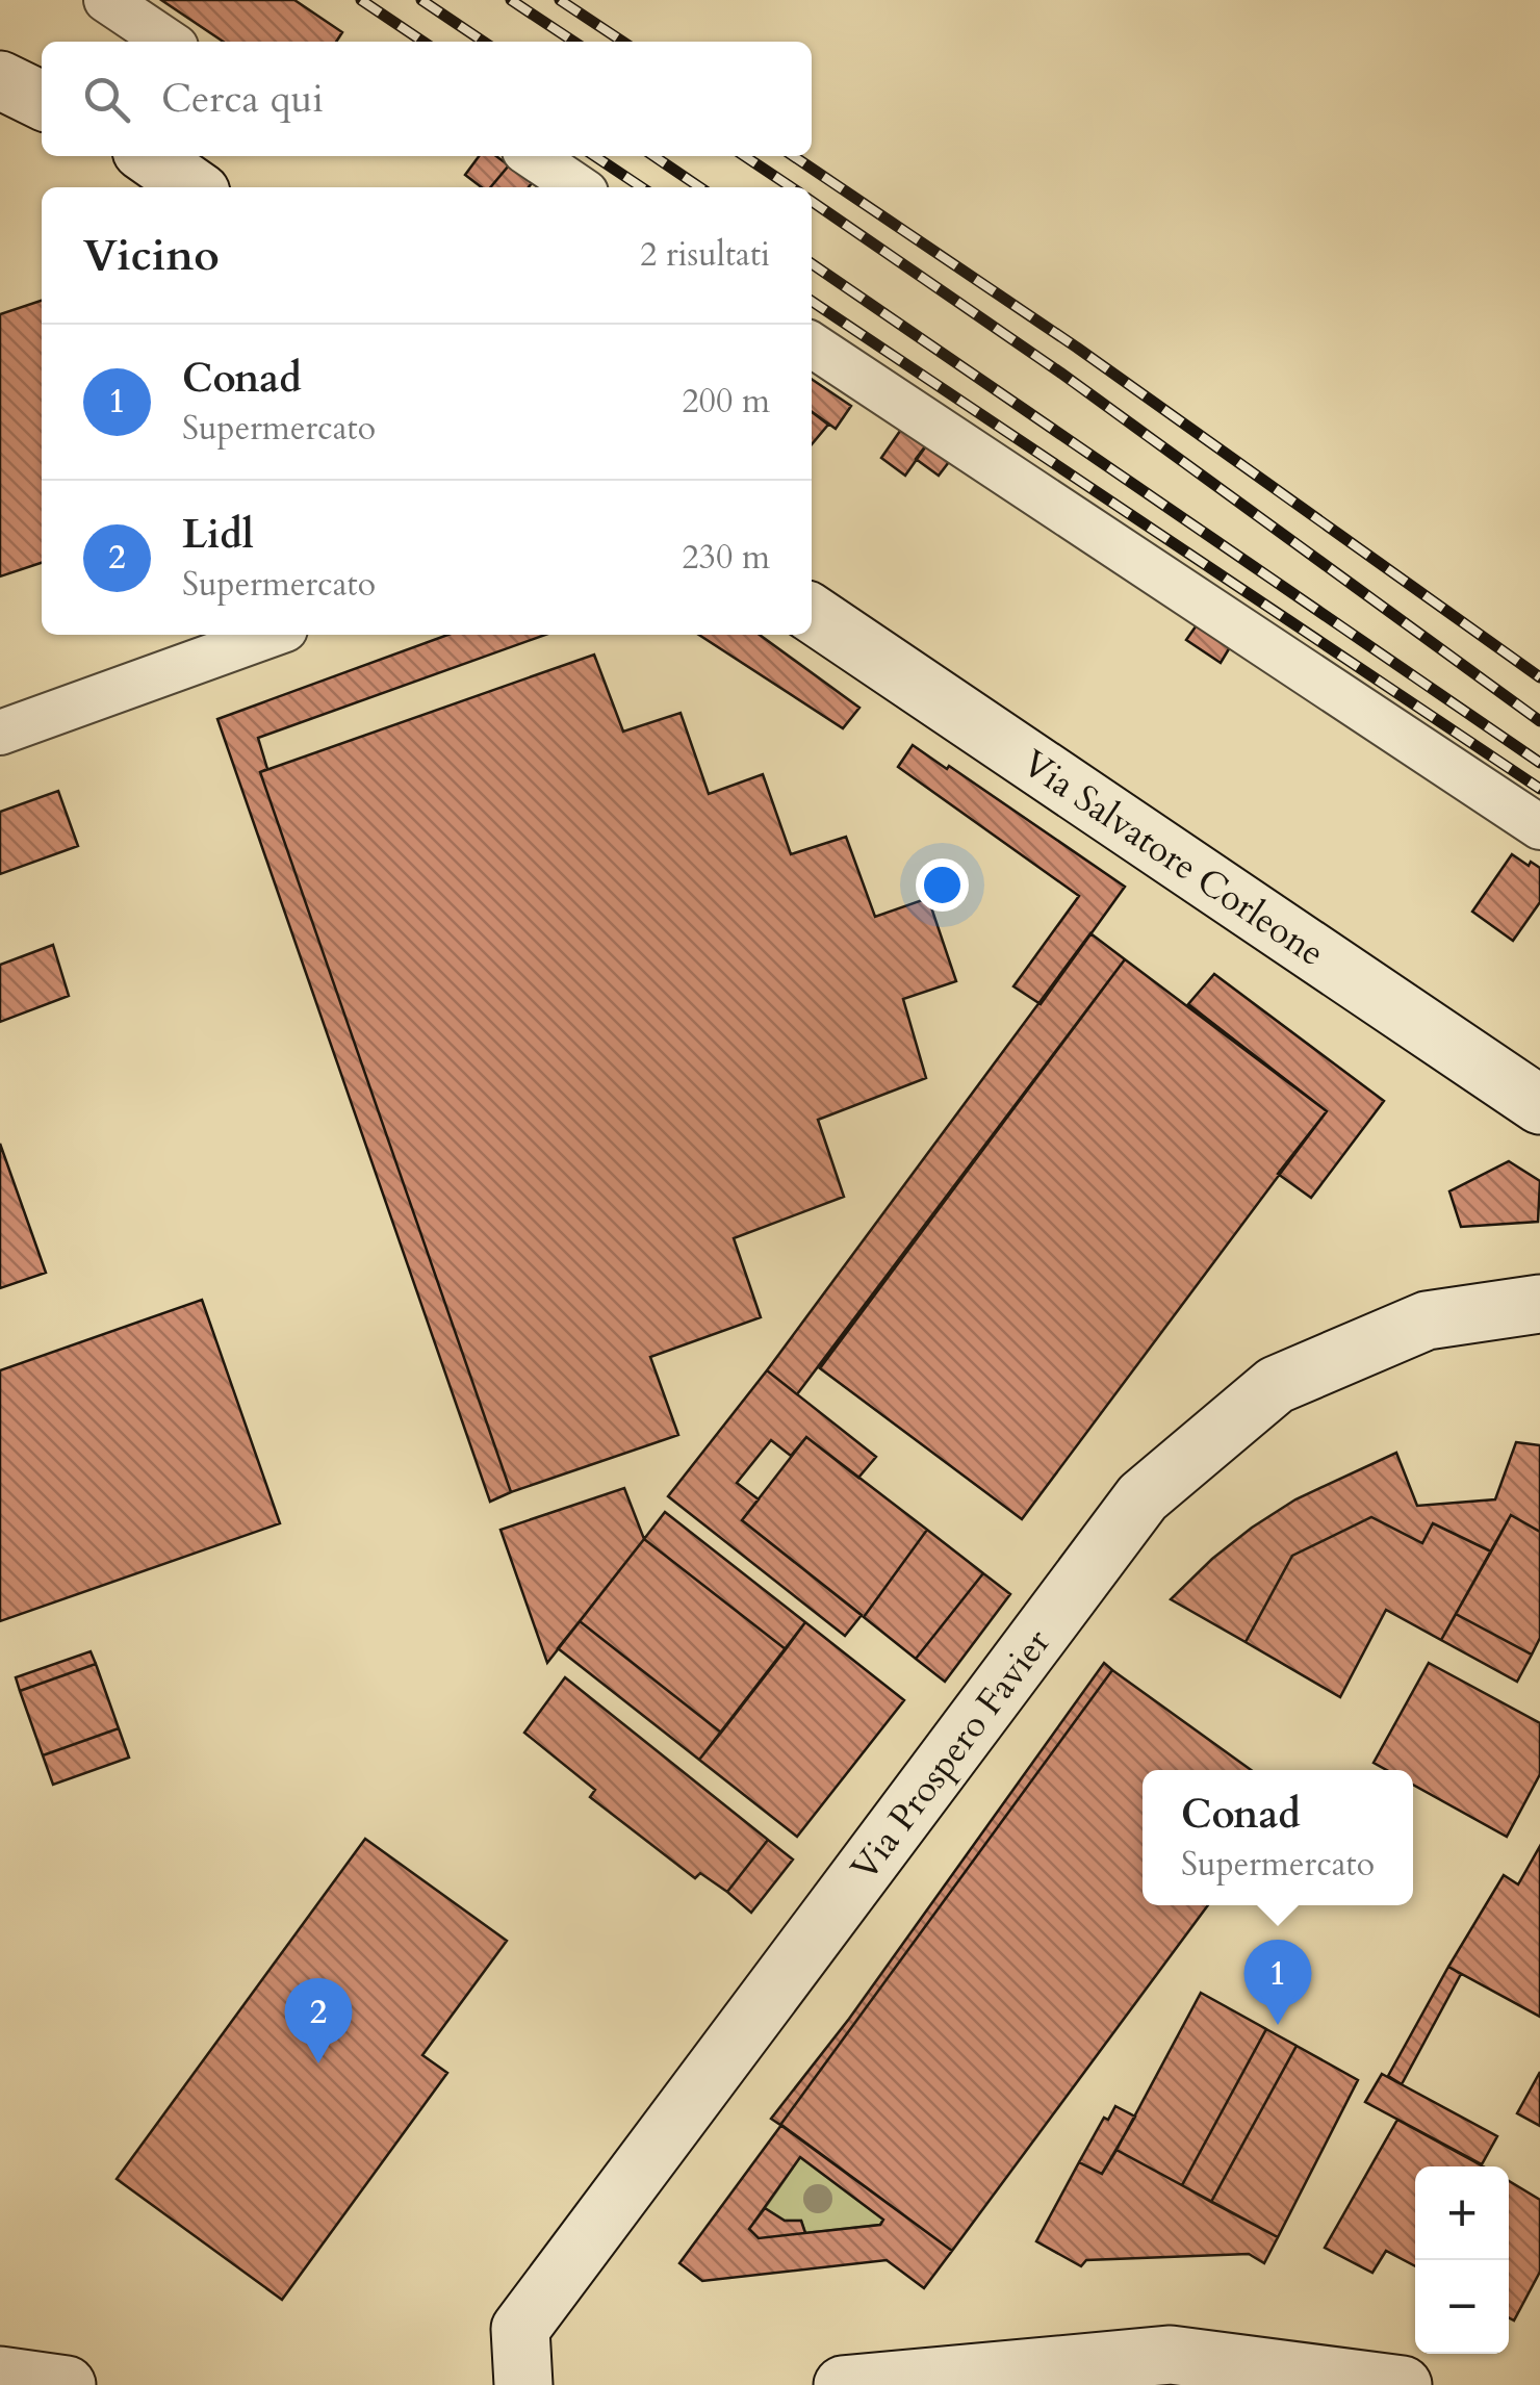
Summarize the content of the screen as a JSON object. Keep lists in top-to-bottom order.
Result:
{
  "streets": {
    "street": ["Via Salvatore Corleone", "Via Prospero Favier"]
  },
  "page": {
    "search": "Cerca qui",
    "heading": ["Vicino", "2 risultati"],
    "list": [
      {
        "mark": "1",
        "name": "Conad",
        "note": "Supermercato",
        "value": "200 m"
      },
      {
        "mark": "2",
        "name": "Lidl",
        "note": "Supermercato",
        "value": "230 m"
      }
    ],
    "popup": ["Conad", "Supermercato"],
    "pins": ["1", "2"],
    "map_buttons": ["+", "−"]
  }
}
